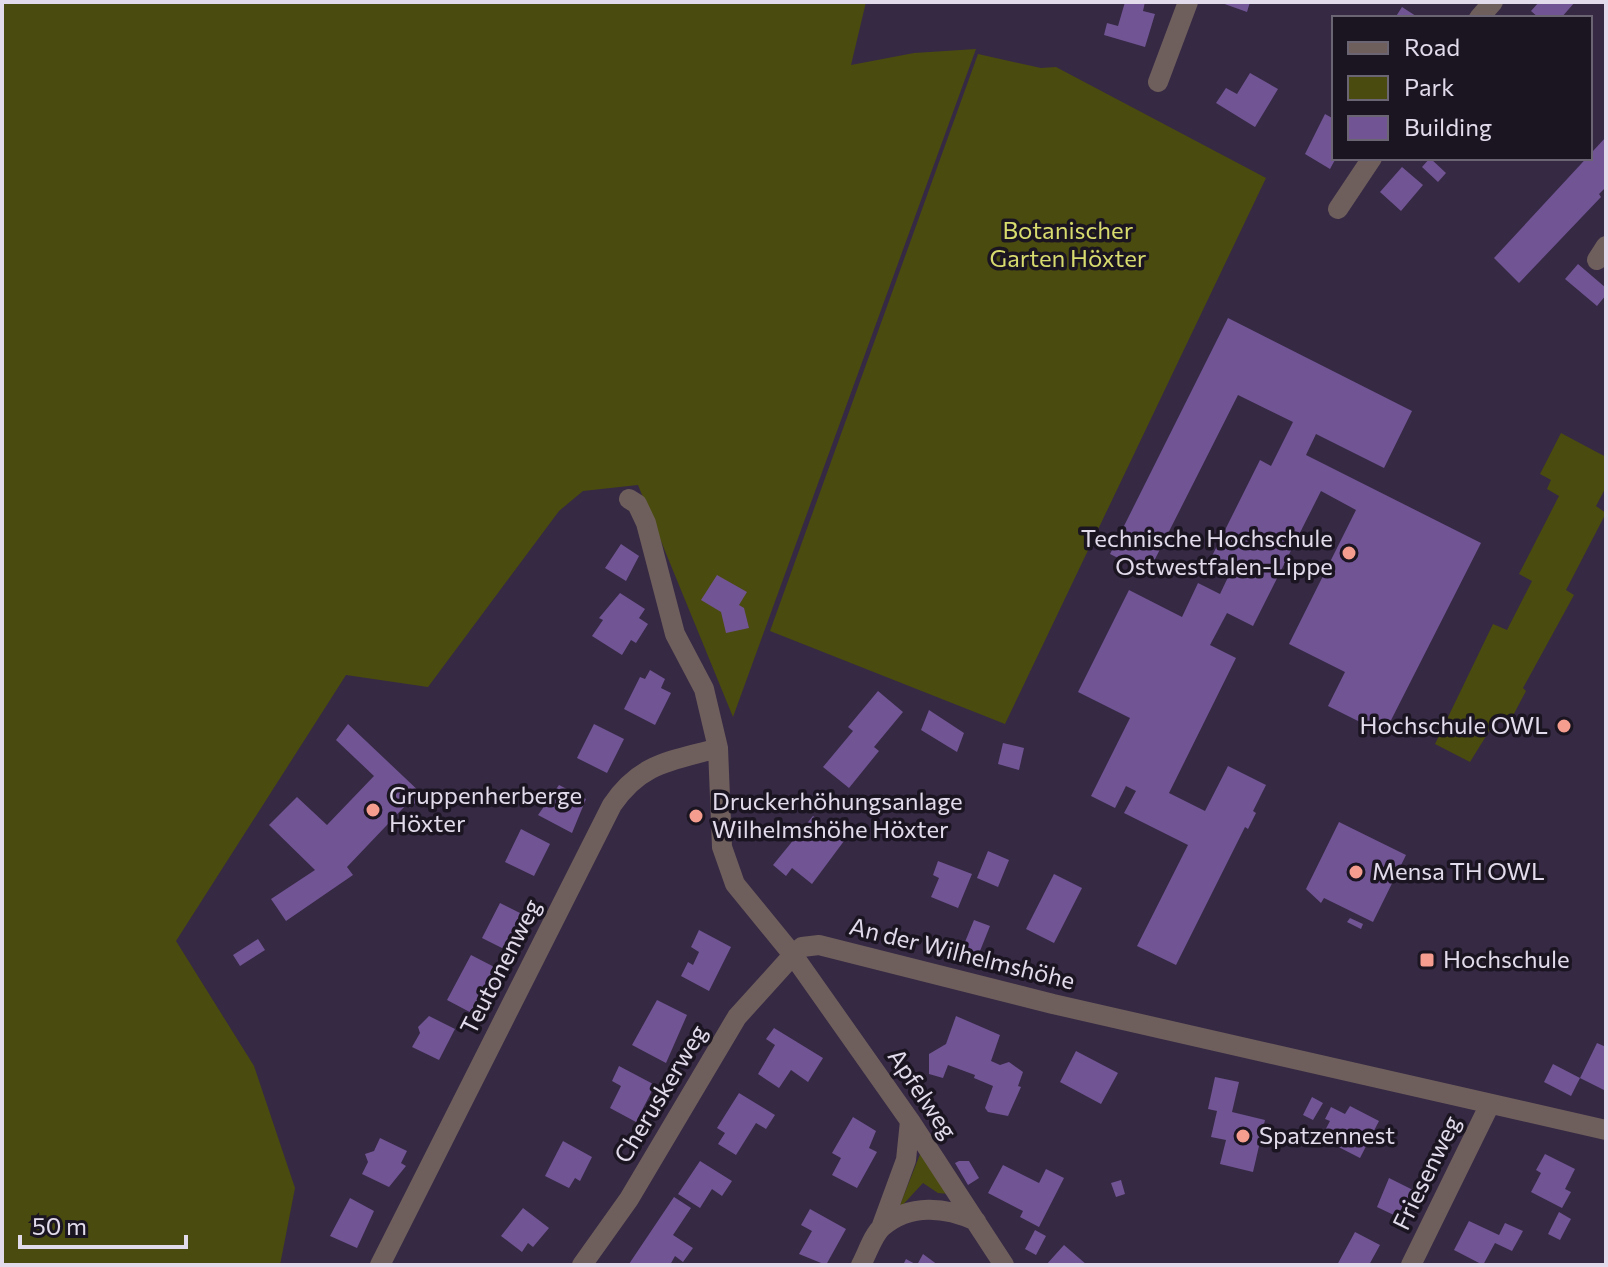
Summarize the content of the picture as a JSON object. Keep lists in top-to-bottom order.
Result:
{
  "streets": {
    "street": [
      "An der Wilhelmshöhe",
      "Teutonenweg",
      "Cheruskerweg",
      "Apfelweg",
      "Friesenweg"
    ]
  },
  "crossings": [
    ["An der Wilhelmshöhe", "Cheruskerweg"],
    ["An der Wilhelmshöhe", "Apfelweg"],
    ["An der Wilhelmshöhe", "Friesenweg"],
    ["Cheruskerweg", "Apfelweg"]
  ],
  "parks": ["Botanischer Garten Höxter"],
  "places": {
    "other": [
      "Technische Hochschule Ostwestfalen-Lippe",
      "Hochschule OWL",
      "Gruppenherberge Höxter",
      "Druckerhöhungsanlage Wilhelmshöhe Höxter",
      "Mensa TH OWL",
      "Spatzennest"
    ],
    "transit": ["Hochschule"]
  },
  "legend": ["Road", "Park", "Building"],
  "scale_bar": "50 m"
}
